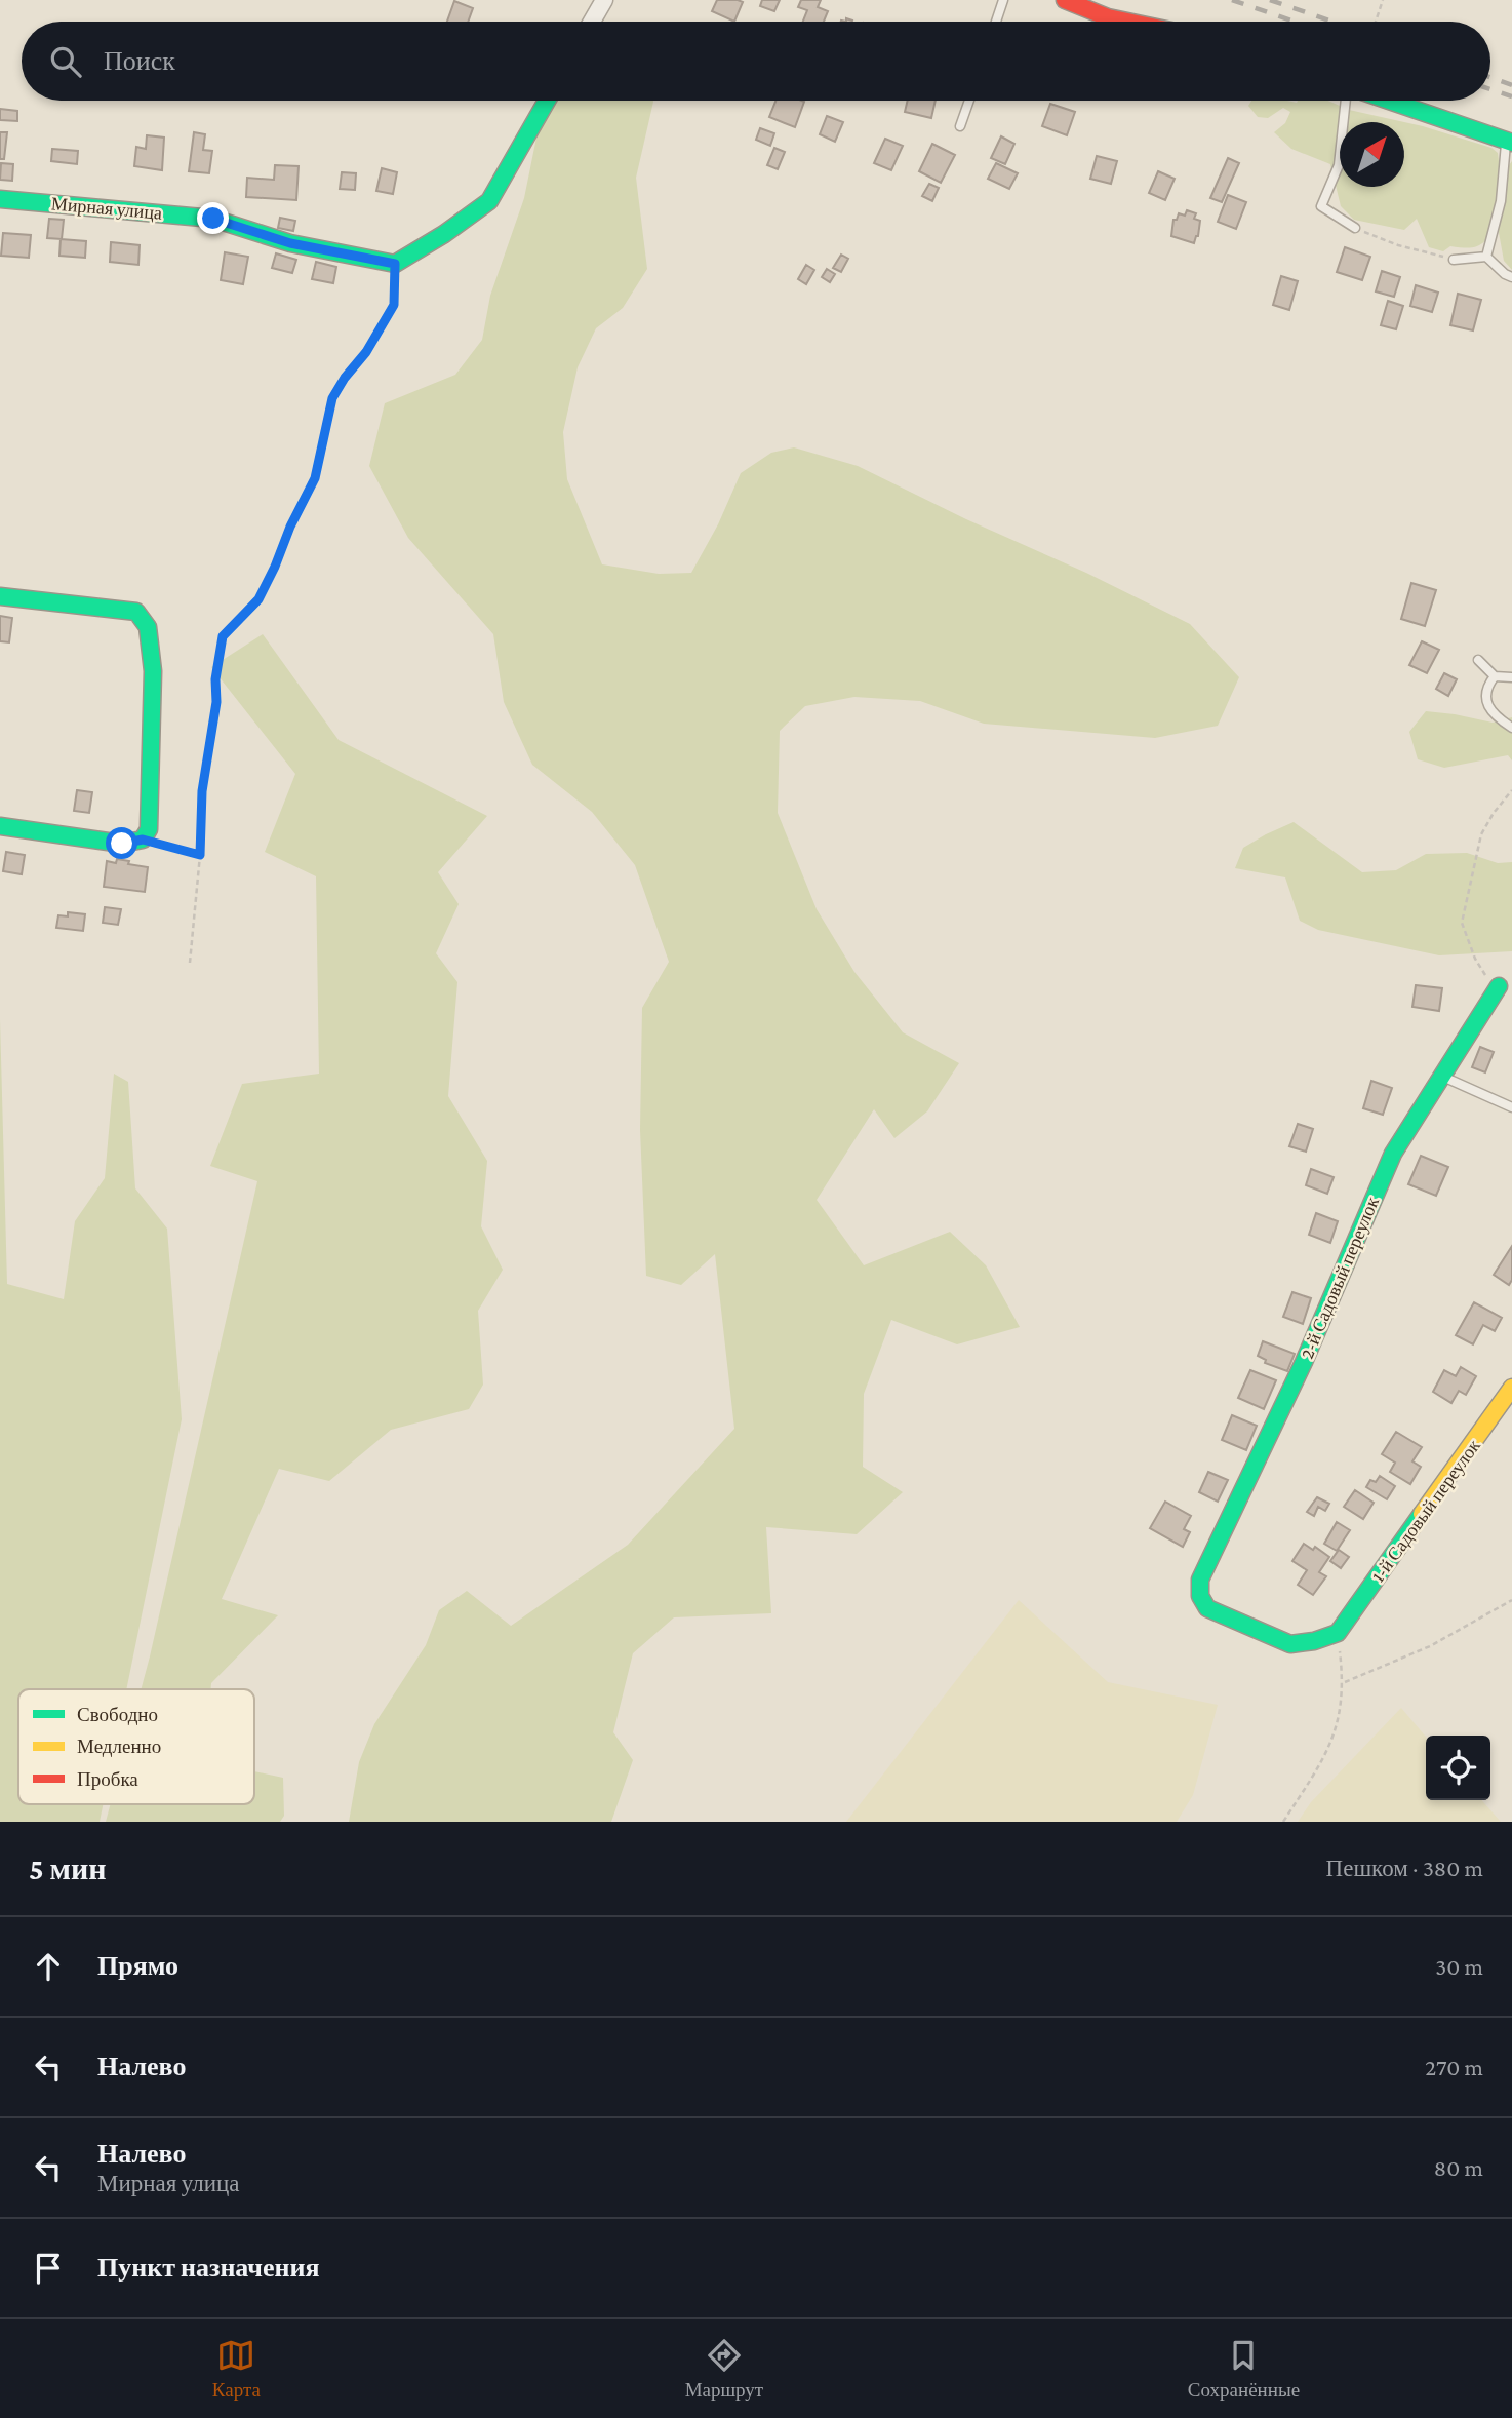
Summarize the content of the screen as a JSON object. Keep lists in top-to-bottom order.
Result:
{
  "streets": {
    "street": ["Мирная улица", "2-й Садовый переулок", "1-й Садовый переулок"]
  },
  "crossings": [
    ["2-й Садовый переулок", "1-й Садовый переулок"]
  ],
  "legend": ["Свободно", "Медленно", "Пробка"],
  "north": "top right",
  "page": {
    "search": "Поиск",
    "heading": ["5 мин", "Пешком · 380 m"],
    "list": [
      ["Прямо", "30 m"],
      ["Налево", "270 m"],
      ["Налево", "Мирная улица", "80 m"],
      "Пункт назначения"
    ],
    "nav": ["Карта", "Маршрут", "Сохранённые"]
  }
}
